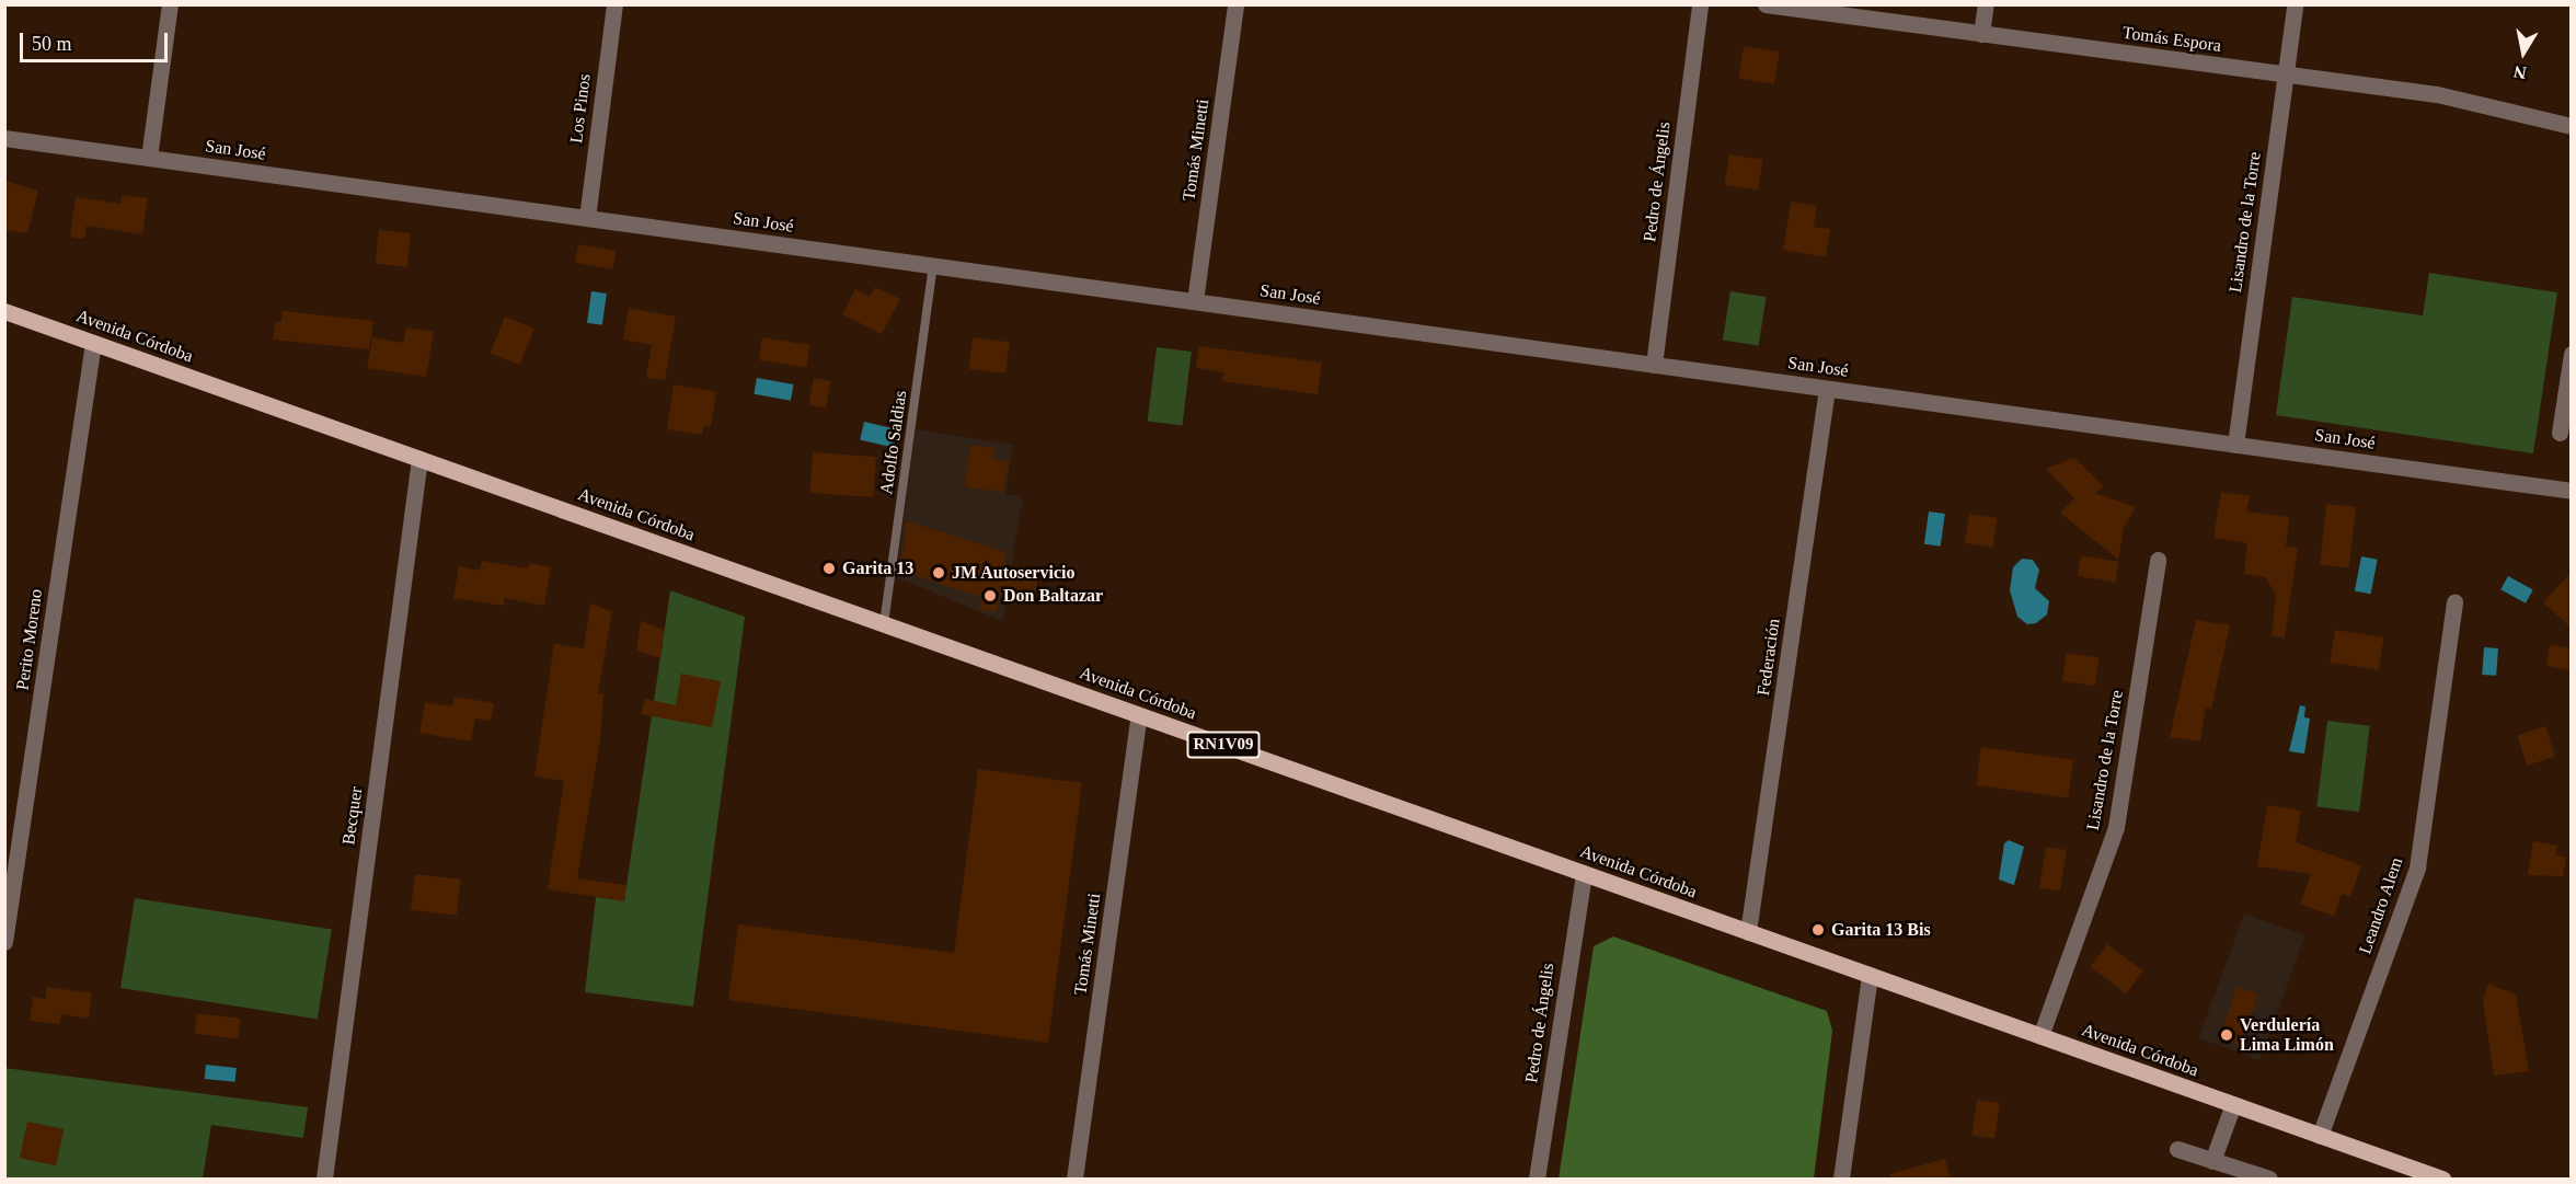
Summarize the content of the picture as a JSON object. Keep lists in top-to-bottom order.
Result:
{
  "streets": {
    "main road": ["Avenida Córdoba", "RN1V09"],
    "street": [
      "Tomás Espora",
      "Los Pinos",
      "San José",
      "Tomás Minetti",
      "Pedro de Ángelis",
      "Lisandro de la Torre",
      "Perito Moreno",
      "Federación",
      "Becquer",
      "Leandro Alem"
    ],
    "lane": ["Adolfo Saldias"]
  },
  "crossings": [
    ["Tomás Espora", "Lisandro de la Torre"],
    ["Los Pinos", "San José"],
    ["San José", "Tomás Minetti"],
    ["San José", "Pedro de Ángelis"],
    ["San José", "Lisandro de la Torre"],
    ["San José", "Adolfo Saldias"],
    ["San José", "Federación"],
    ["Tomás Minetti", "Avenida Córdoba"],
    ["Pedro de Ángelis", "Avenida Córdoba"],
    ["Lisandro de la Torre", "Avenida Córdoba"],
    ["Avenida Córdoba", "Adolfo Saldias"],
    ["Avenida Córdoba", "Perito Moreno"],
    ["Avenida Córdoba", "Federación"],
    ["Avenida Córdoba", "Becquer"],
    ["Avenida Córdoba", "Leandro Alem"]
  ],
  "places": [
    "Garita 13",
    "JM Autoservicio",
    "Don Baltazar",
    "Garita 13 Bis",
    "Verdulería Lima Limón"
  ],
  "scale_bar": "50 m",
  "north": "bottom"
}
